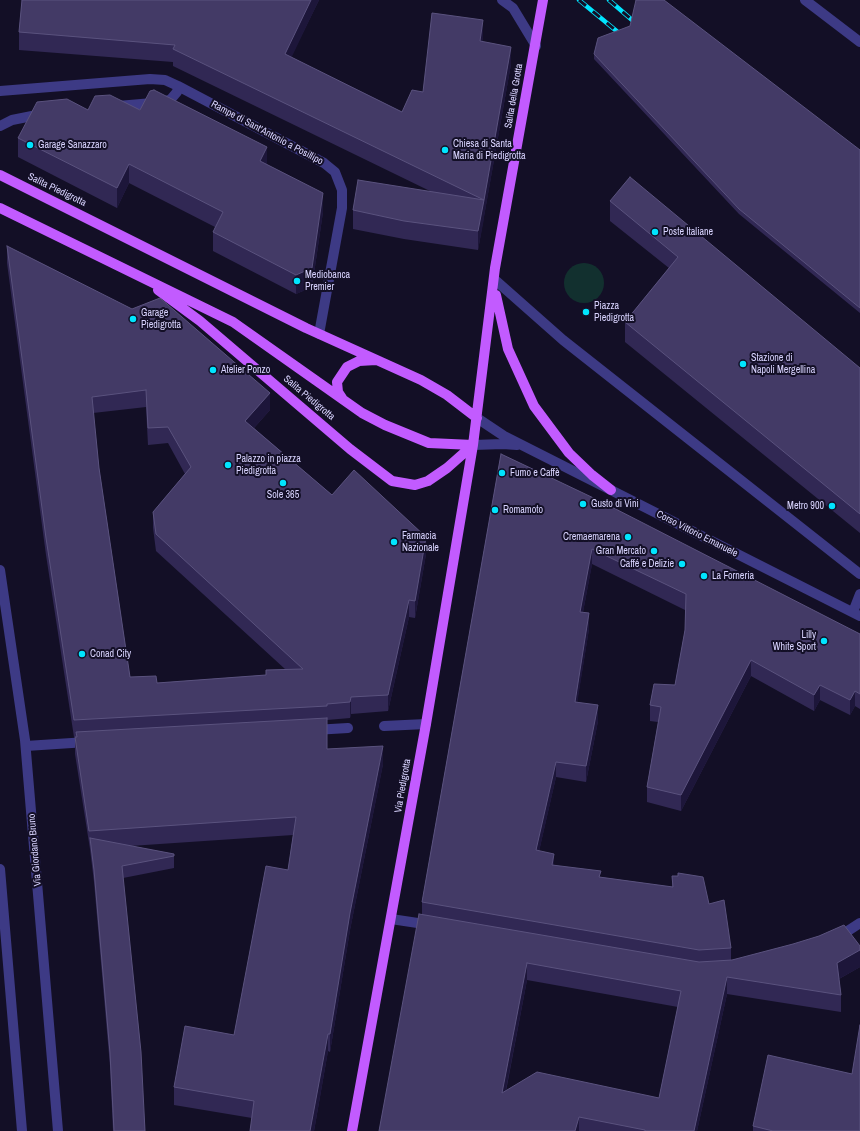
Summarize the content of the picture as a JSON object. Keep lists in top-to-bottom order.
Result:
{
  "streets": {
    "main road": ["Salita della Grotta", "Salita Piedigrotta", "Via Piedigrotta"],
    "street": ["Rampe di Sant'Antonio a Posillipo", "Corso Vittorio Emanuele", "Via Giordano Bruno"]
  },
  "crossings": [
    ["Salita della Grotta", "Via Piedigrotta"],
    ["Rampe di Sant'Antonio a Posillipo", "Salita Piedigrotta"],
    ["Salita Piedigrotta", "Corso Vittorio Emanuele"],
    ["Salita Piedigrotta", "Via Piedigrotta"]
  ],
  "places": [
    "Garage Sanazzaro",
    "Chiesa di Santa Maria di Piedigrotta",
    "Poste Italiane",
    "Mediobanca Premier",
    "Piazza Piedigrotta",
    "Garage Piedigrotta",
    "Stazione di Napoli Mergellina",
    "Atelier Ponzo",
    "Palazzo in piazza Piedigrotta",
    "Fumo e Caffè",
    "Sole 365",
    "Gusto di Vini",
    "Metro 900",
    "Romamoto",
    "Cremaemarena",
    "Farmacia Nazionale",
    "Gran Mercato",
    "Caffé e Delizie",
    "La Forneria",
    "Lilly White Sport",
    "Conad City"
  ]
}
